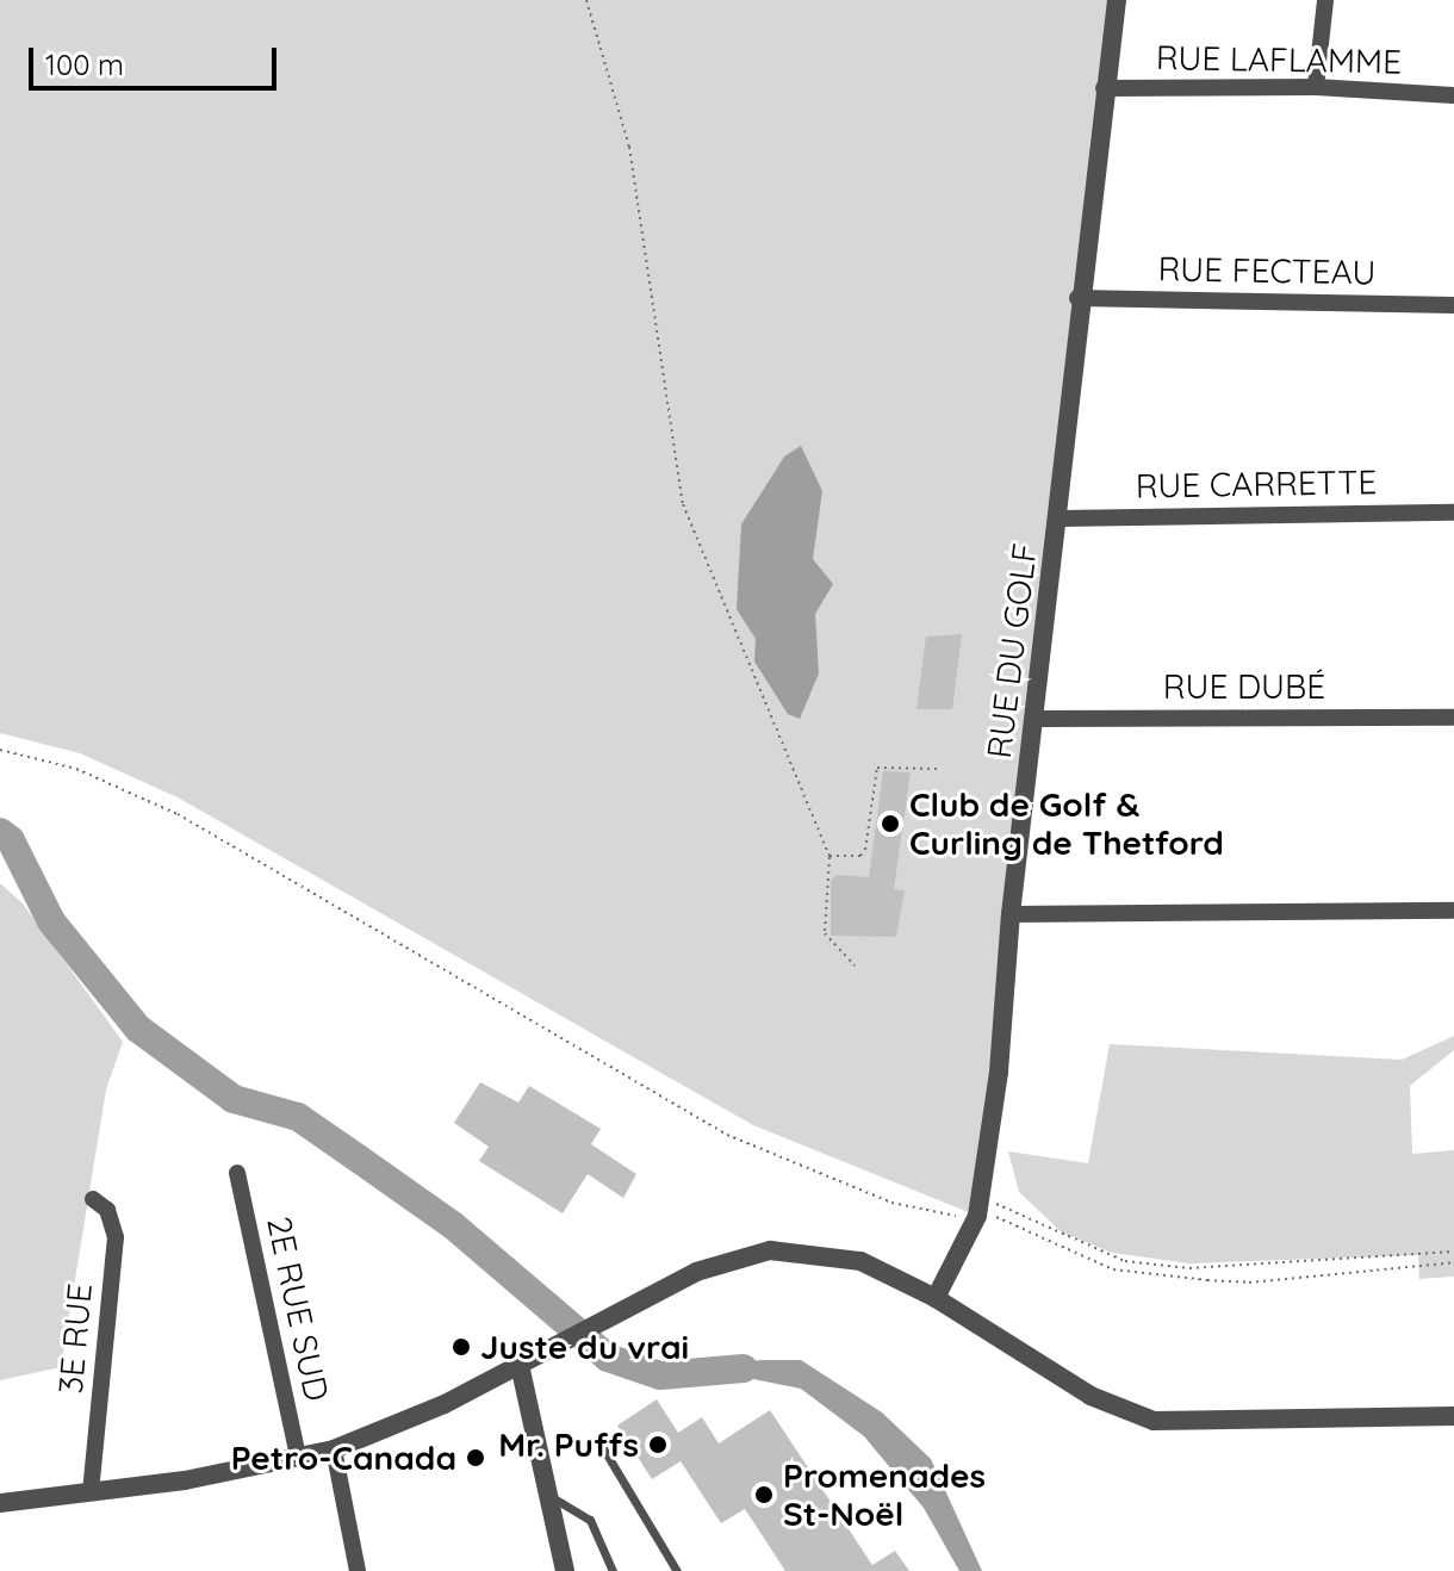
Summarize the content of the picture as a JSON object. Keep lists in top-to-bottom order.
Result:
{
  "streets": {
    "street": [
      "RUE LAFLAMME",
      "RUE FECTEAU",
      "RUE CARRETTE",
      "RUE DU GOLF",
      "RUE DUBÉ",
      "2E RUE SUD",
      "3E RUE"
    ]
  },
  "crossings": [
    ["RUE LAFLAMME", "RUE DU GOLF"],
    ["RUE FECTEAU", "RUE DU GOLF"],
    ["RUE CARRETTE", "RUE DU GOLF"],
    ["RUE DU GOLF", "RUE DUBÉ"]
  ],
  "places": [
    "Club de Golf & Curling de Thetford",
    "Juste du vrai",
    "Mr. Puffs",
    "Petro-Canada",
    "Promenades St-Noël"
  ],
  "scale_bar": "100 m"
}
